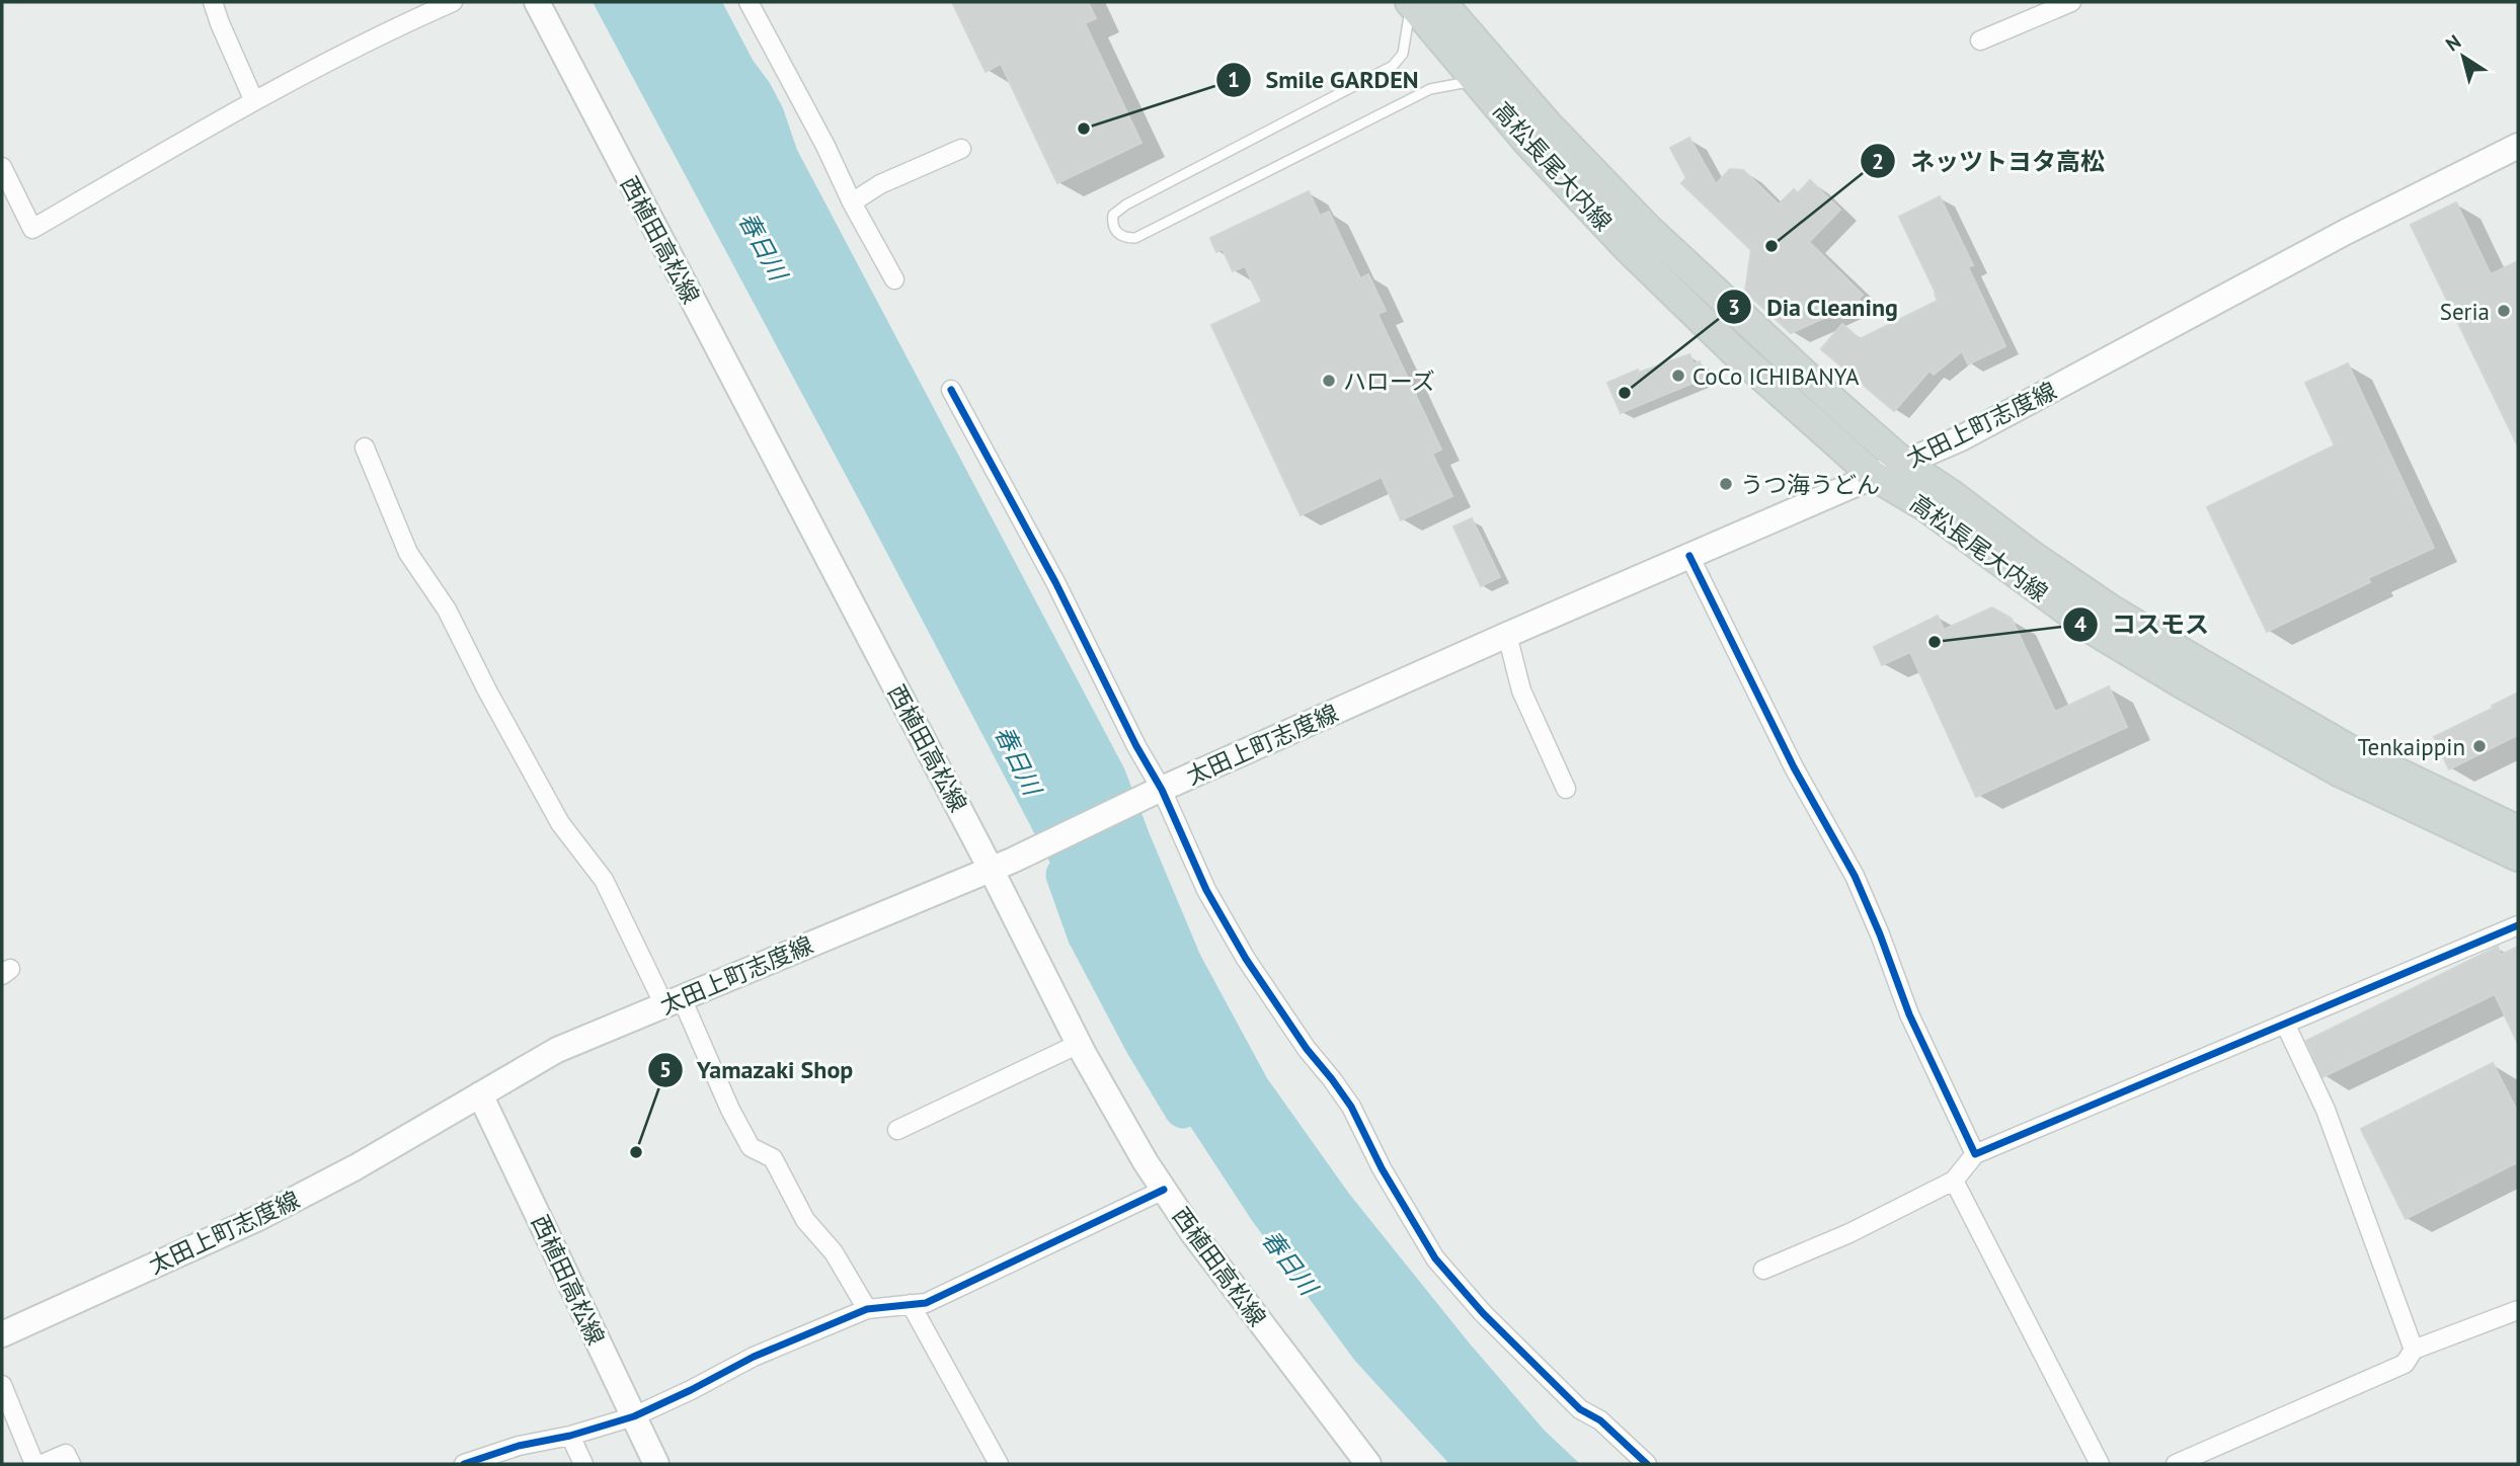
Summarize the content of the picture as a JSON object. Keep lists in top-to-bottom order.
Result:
{
  "streets": {
    "main road": ["高松長尾大内線", "西植田高松線", "太田上町志度線"]
  },
  "crossings": [
    ["高松長尾大内線", "太田上町志度線"],
    ["西植田高松線", "太田上町志度線"]
  ],
  "water": ["春日川"],
  "places": [
    "Smile GARDEN",
    "ネッツトヨタ高松",
    "Seria",
    "CoCo ICHIBANYA",
    "ハローズ",
    "Dia Cleaning",
    "うつ海うどん",
    "コスモス",
    "Tenkaippin",
    "Yamazaki Shop"
  ],
  "north": "top left"
}
